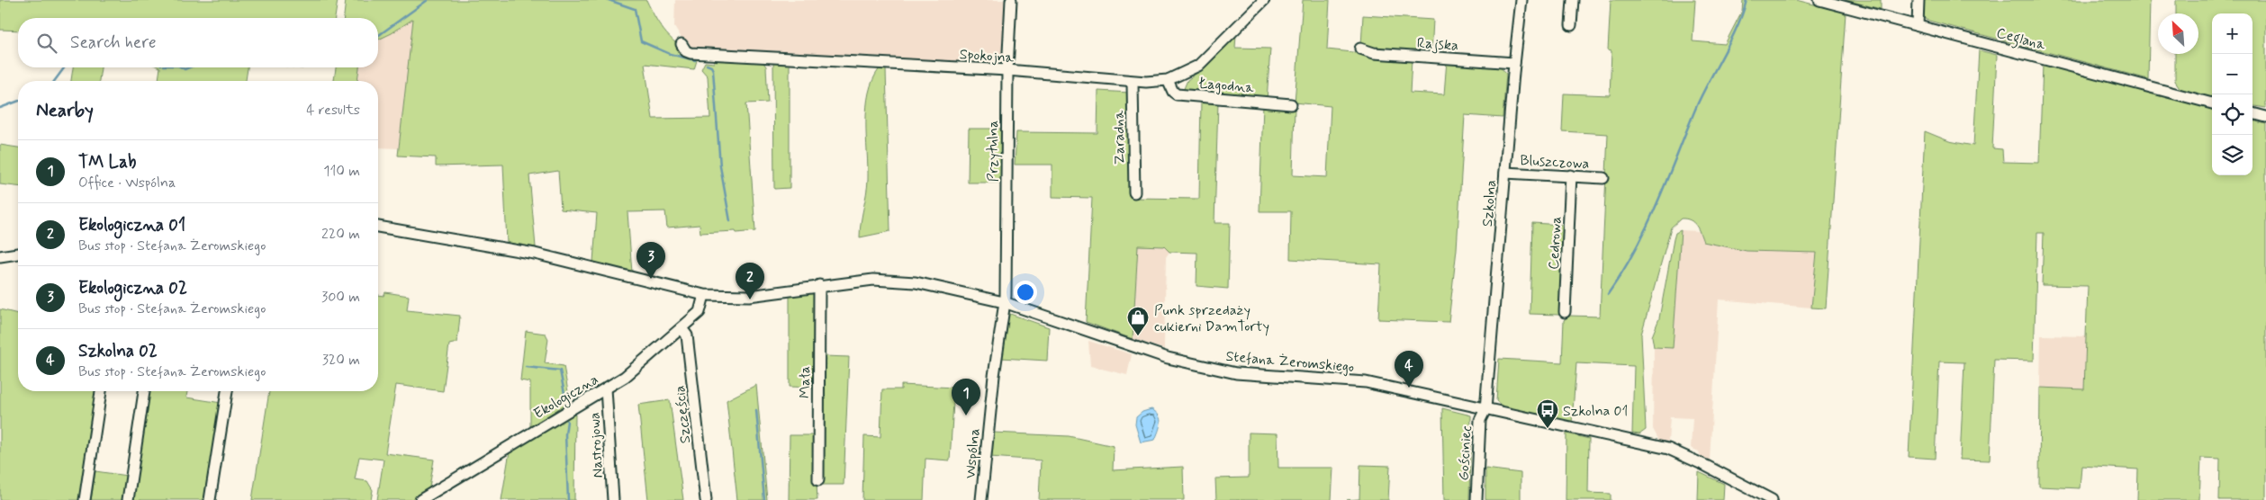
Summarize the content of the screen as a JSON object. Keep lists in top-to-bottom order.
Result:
{
  "streets": {
    "street": [
      "Ceglana",
      "Rajska",
      "Spokojna",
      "Łagodna",
      "Zaradna",
      "Przytulna",
      "Bluszczowa",
      "Szkolna",
      "Cedrowa",
      "Stefana Żeromskiego",
      "Mała",
      "Ekologiczna",
      "Szczęścia",
      "Nastrojowa",
      "Wspólna",
      "Gościniec"
    ]
  },
  "crossings": [
    ["Rajska", "Szkolna"],
    ["Spokojna", "Łagodna"],
    ["Spokojna", "Zaradna"],
    ["Spokojna", "Przytulna"],
    ["Przytulna", "Stefana Żeromskiego"],
    ["Przytulna", "Wspólna"],
    ["Bluszczowa", "Szkolna"],
    ["Bluszczowa", "Cedrowa"],
    ["Szkolna", "Stefana Żeromskiego"],
    ["Szkolna", "Gościniec"],
    ["Stefana Żeromskiego", "Mała"],
    ["Stefana Żeromskiego", "Ekologiczna"],
    ["Stefana Żeromskiego", "Wspólna"],
    ["Stefana Żeromskiego", "Gościniec"],
    ["Ekologiczna", "Szczęścia"],
    ["Ekologiczna", "Nastrojowa"]
  ],
  "places": {
    "shop": ["Punk sprzedaży cukierni DamTorty"],
    "bus stop": ["Szkolna 01"]
  },
  "north": "top left",
  "page": {
    "map_buttons": ["+", "−"],
    "search": "Search here",
    "heading": ["Nearby", "4 results"],
    "list": [
      {
        "mark": "1",
        "name": "TM Lab",
        "note": "Office · Wspólna",
        "value": "110 m"
      },
      {
        "mark": "2",
        "name": "Ekologiczna 01",
        "note": "Bus stop · Stefana Żeromskiego",
        "value": "220 m"
      },
      {
        "mark": "3",
        "name": "Ekologiczna 02",
        "note": "Bus stop · Stefana Żeromskiego",
        "value": "300 m"
      },
      {
        "mark": "4",
        "name": "Szkolna 02",
        "note": "Bus stop · Stefana Żeromskiego",
        "value": "320 m"
      }
    ],
    "pins": [
      "3",
      "2",
      "4",
      "1"
    ]
  }
}
